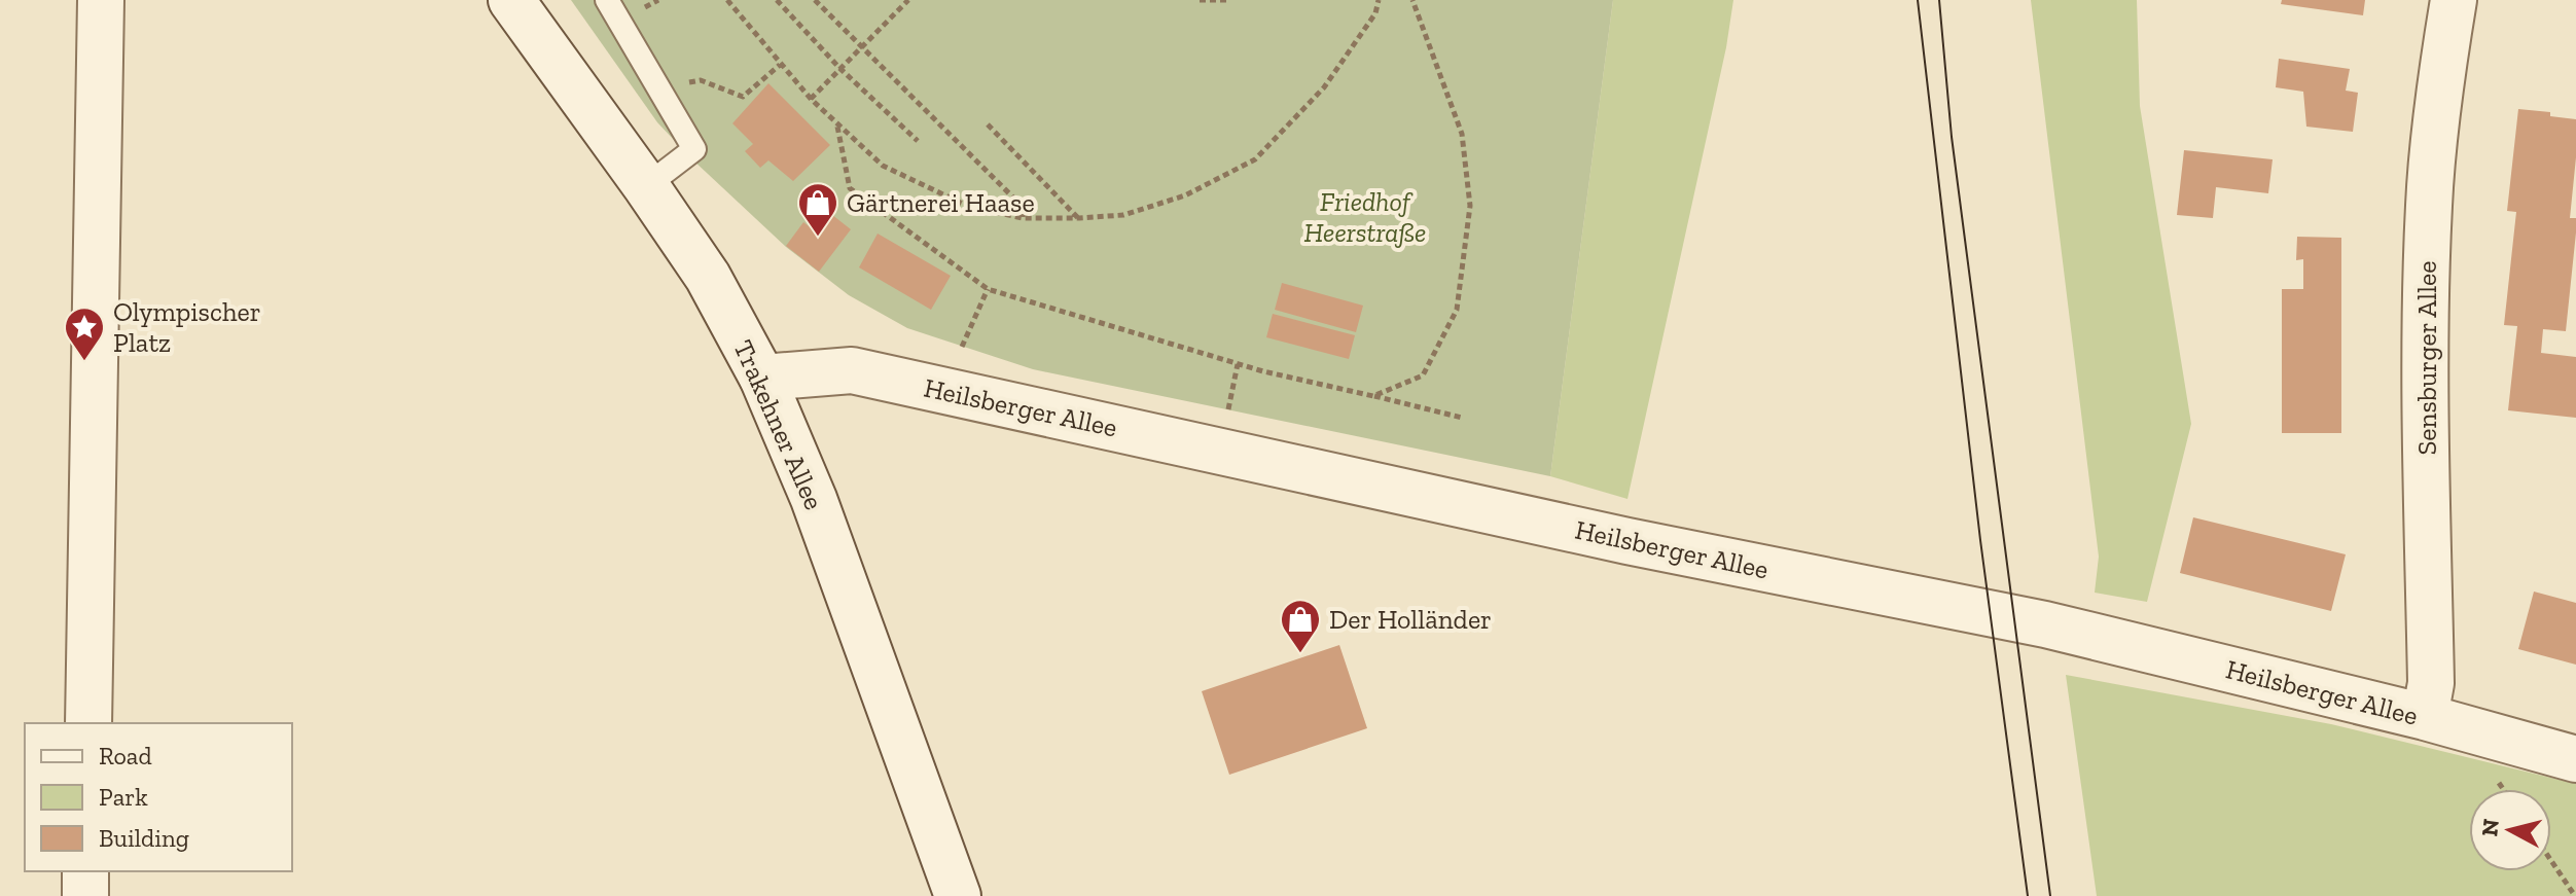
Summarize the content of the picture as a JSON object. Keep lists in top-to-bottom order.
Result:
{
  "streets": {
    "street": ["Sensburger Allee", "Heilsberger Allee", "Trakehner Allee"]
  },
  "crossings": [
    ["Sensburger Allee", "Heilsberger Allee"],
    ["Heilsberger Allee", "Trakehner Allee"]
  ],
  "parks": ["Friedhof Heerstraße"],
  "places": {
    "shop": ["Gärtnerei Haase", "Der Holländer"],
    "place": ["Olympischer Platz"]
  },
  "legend": ["Road", "Park", "Building"],
  "north": "left"
}
